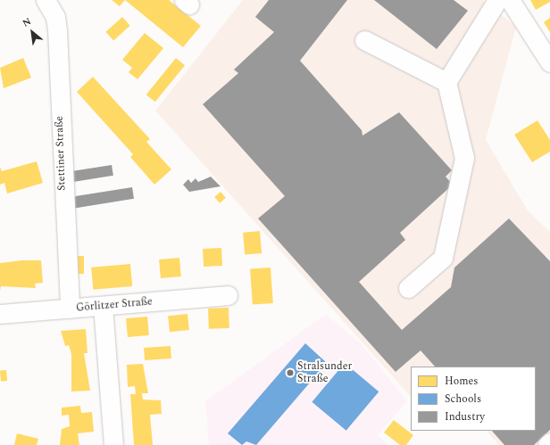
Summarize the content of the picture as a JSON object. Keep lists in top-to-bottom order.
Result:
{
  "streets": {
    "street": ["Stettiner Straße", "Görlitzer Straße"]
  },
  "crossings": [
    ["Stettiner Straße", "Görlitzer Straße"]
  ],
  "places": ["Stralsunder Straße"],
  "legend": ["Homes", "Schools", "Industry"],
  "north": "top left"
}
